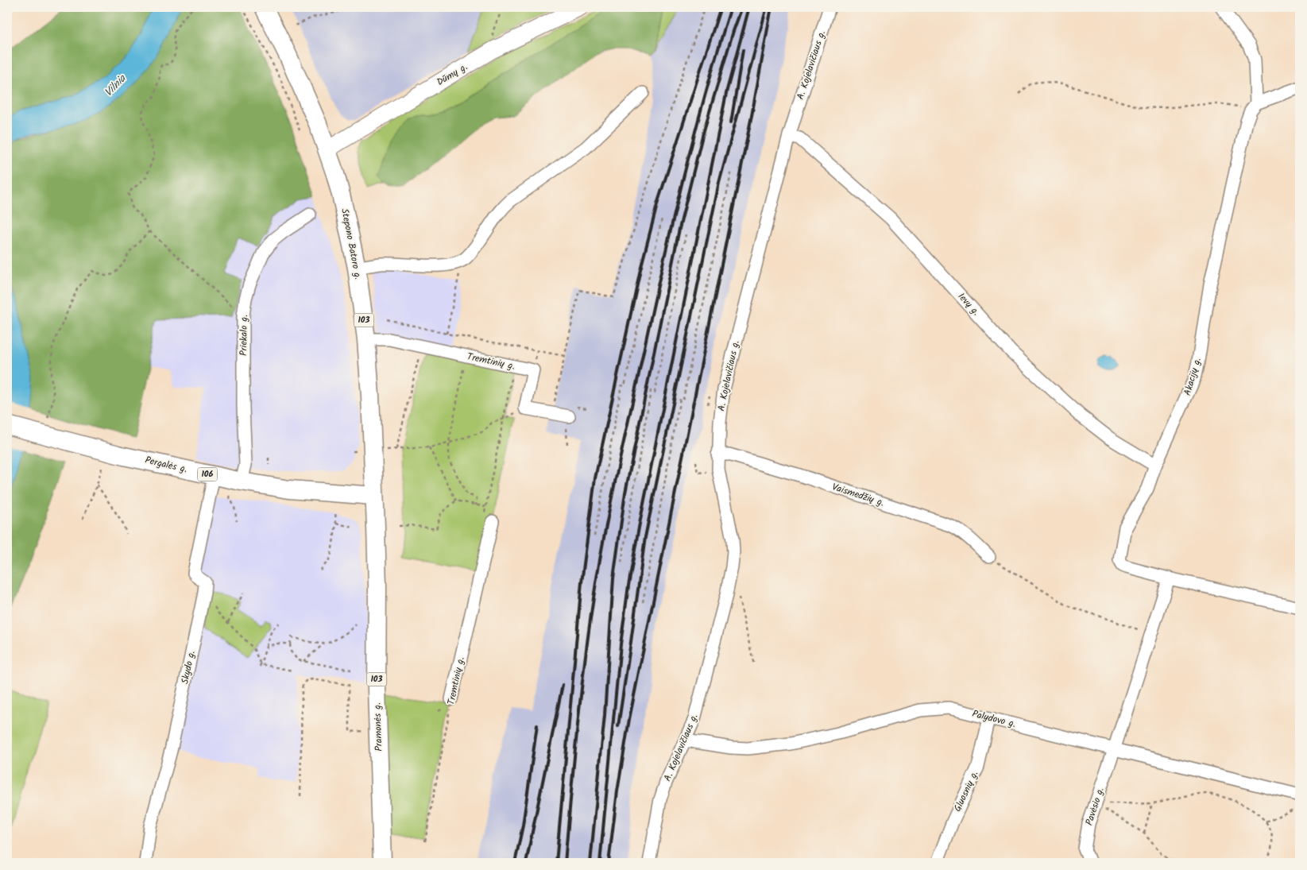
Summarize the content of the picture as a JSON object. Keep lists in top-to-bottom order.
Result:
{
  "streets": {
    "main road": [
      "Dūmų g.",
      "Stepono Batoro g.",
      "103",
      "Pergalės g.",
      "106",
      "Pramonės g."
    ],
    "street": [
      "A. Kojelavičiaus g.",
      "Ievų g.",
      "Priekalo g.",
      "Tremtinių g.",
      "Akacijų g.",
      "Vaismedžių g.",
      "Skydo g.",
      "Palydovo g.",
      "Gluosnių g.",
      "Pavėsio g."
    ]
  },
  "crossings": [
    ["A. Kojelavičiaus g.", "Ievų g."],
    ["A. Kojelavičiaus g.", "Vaismedžių g."],
    ["A. Kojelavičiaus g.", "Palydovo g."],
    ["Dūmų g.", "Stepono Batoro g."],
    ["Stepono Batoro g.", "Tremtinių g."],
    ["Stepono Batoro g.", "Pergalės g."],
    ["Stepono Batoro g.", "Pramonės g."],
    ["Ievų g.", "Akacijų g."],
    ["Priekalo g.", "Pergalės g."],
    ["Akacijų g.", "Pavėsio g."],
    ["Pergalės g.", "Pramonės g."],
    ["Palydovo g.", "Gluosnių g."],
    ["Palydovo g.", "Pavėsio g."]
  ],
  "water": ["Vilnia"]
}
